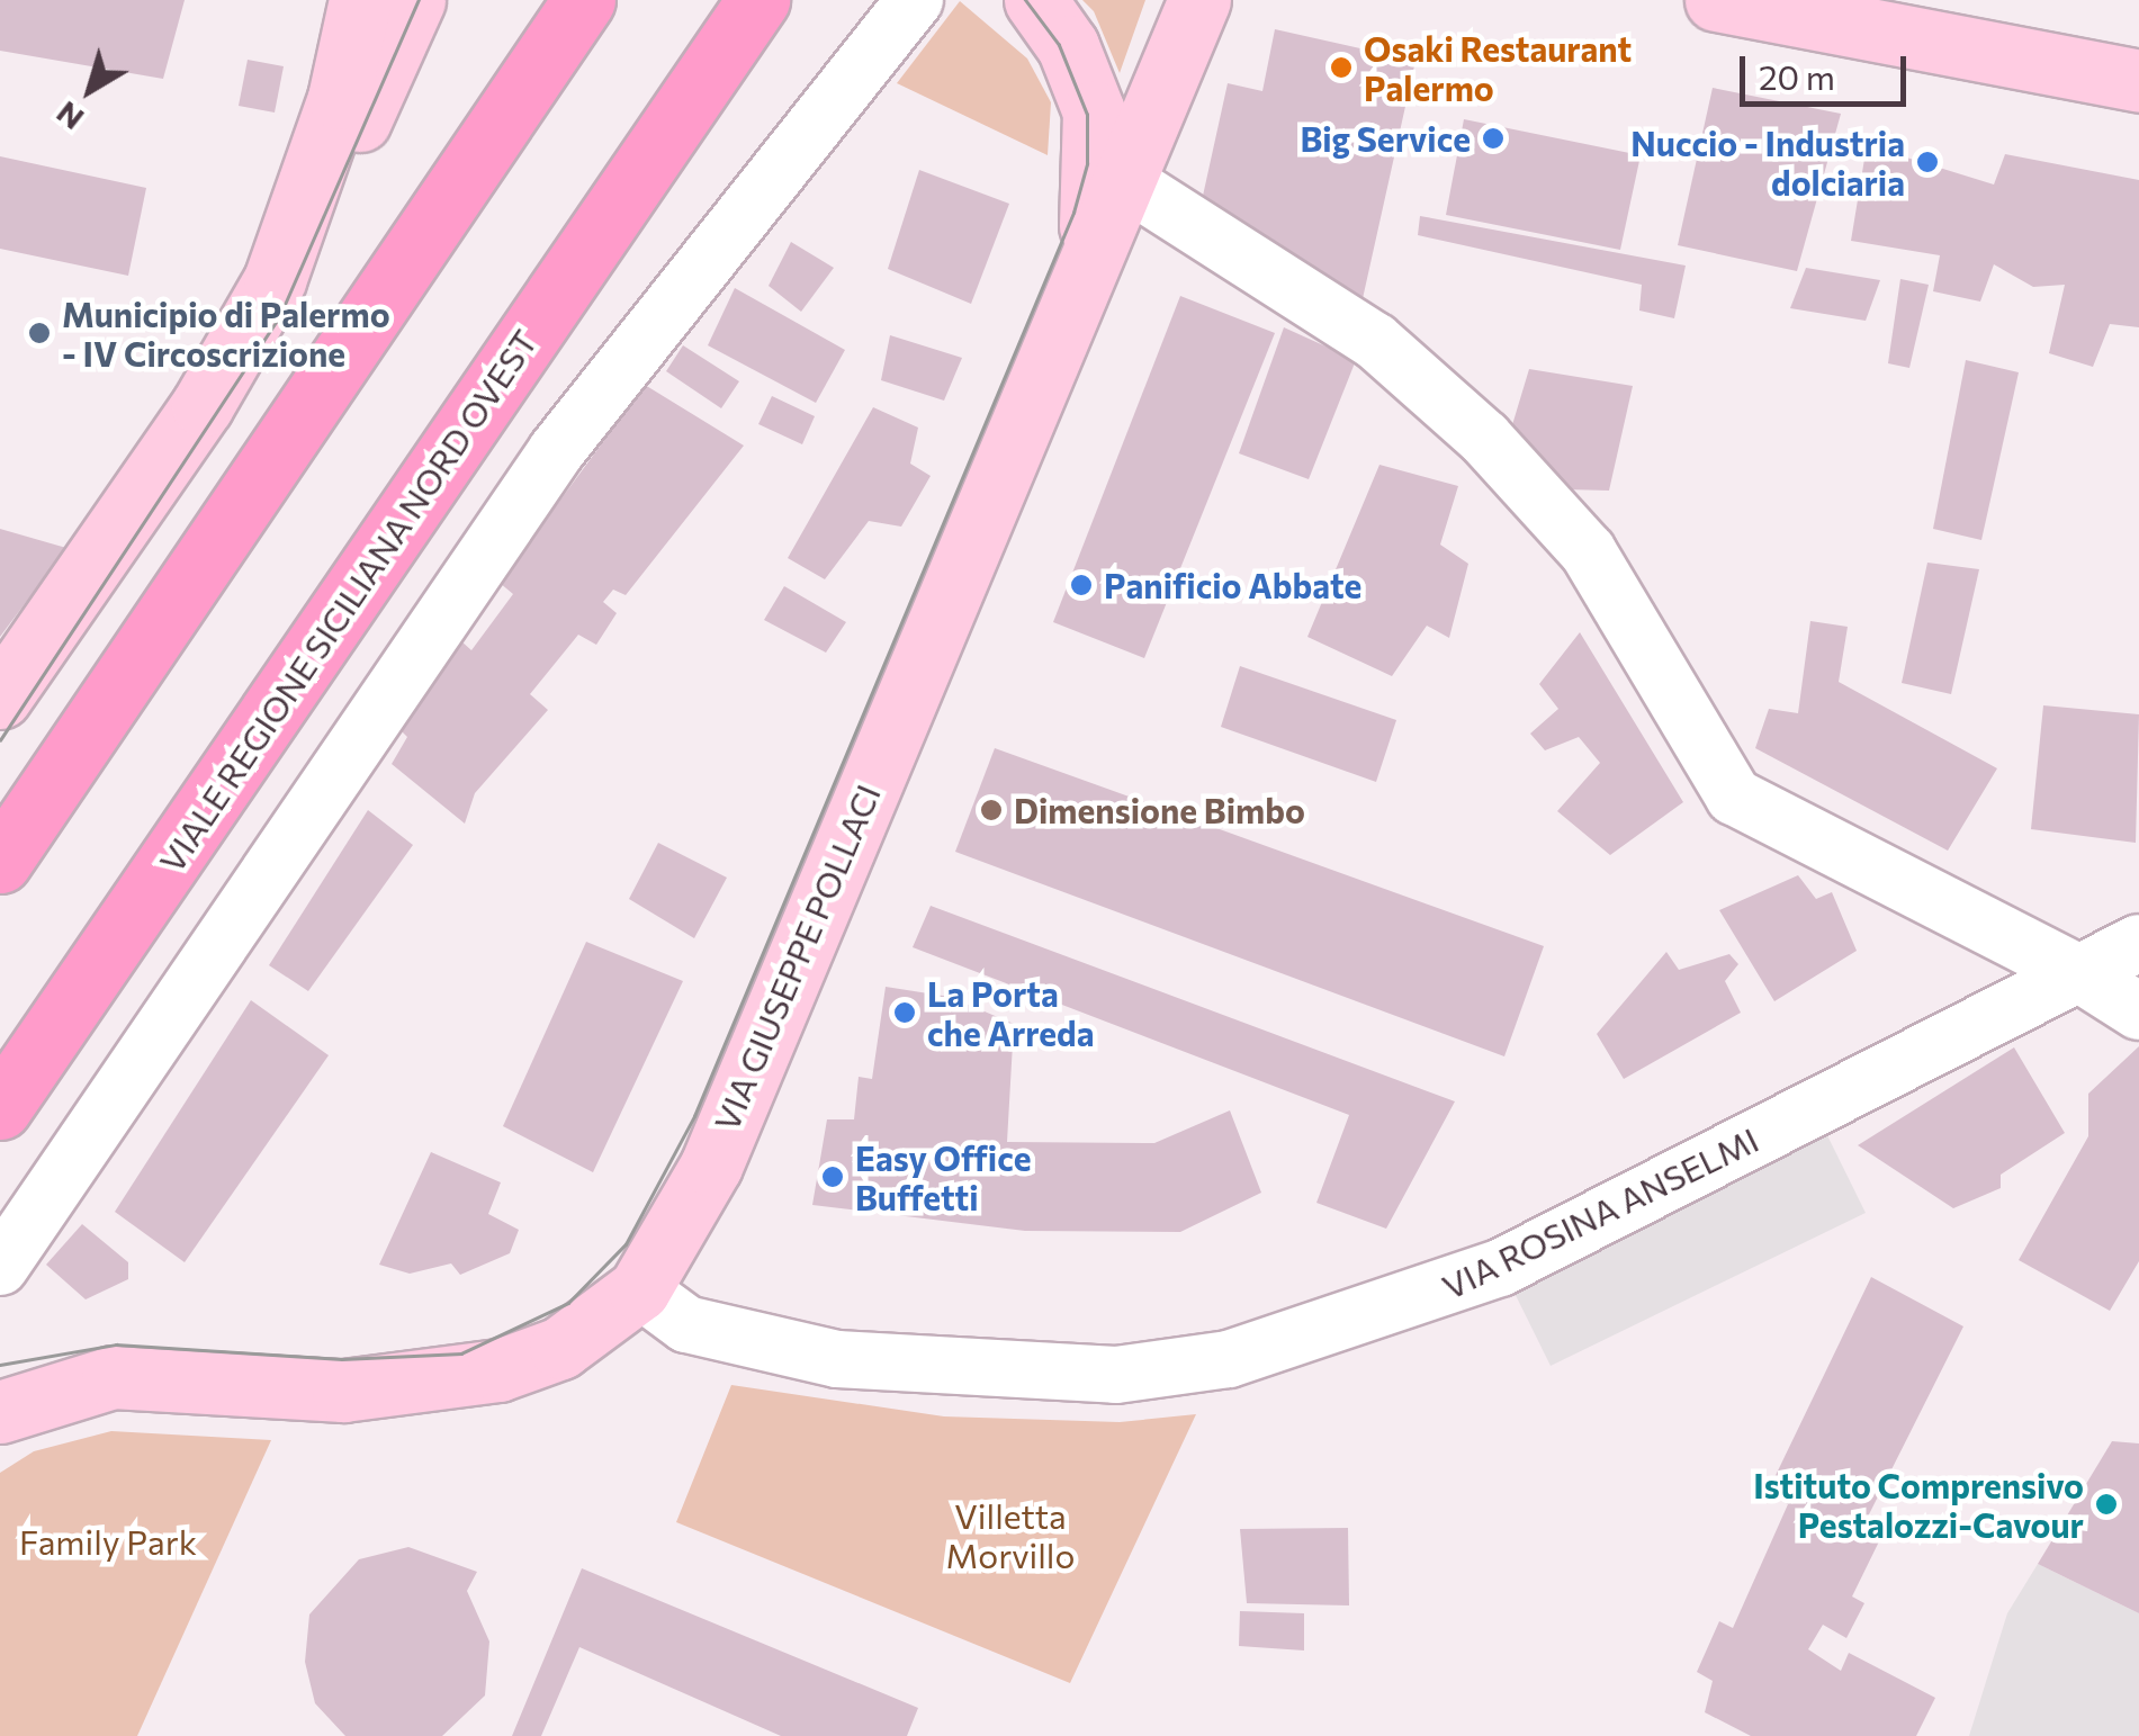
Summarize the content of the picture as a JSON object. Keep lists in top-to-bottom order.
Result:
{
  "streets": {
    "main road": ["VIALE REGIONE SICILIANA NORD OVEST"],
    "street": ["VIA GIUSEPPE POLLACI", "VIA ROSINA ANSELMI"]
  },
  "crossings": [
    ["VIA GIUSEPPE POLLACI", "VIA ROSINA ANSELMI"]
  ],
  "parks": ["Villetta Morvillo", "Family Park"],
  "places": [
    "Osaki Restaurant Palermo",
    "Big Service",
    "Nuccio - Industria dolciaria",
    "Municipio di Palermo - IV Circoscrizione",
    "Panificio Abbate",
    "Dimensione Bimbo",
    "La Porta che Arreda",
    "Easy Office Buffetti",
    "Istituto Comprensivo Pestalozzi-Cavour"
  ],
  "scale_bar": "20 m",
  "north": "bottom left"
}
